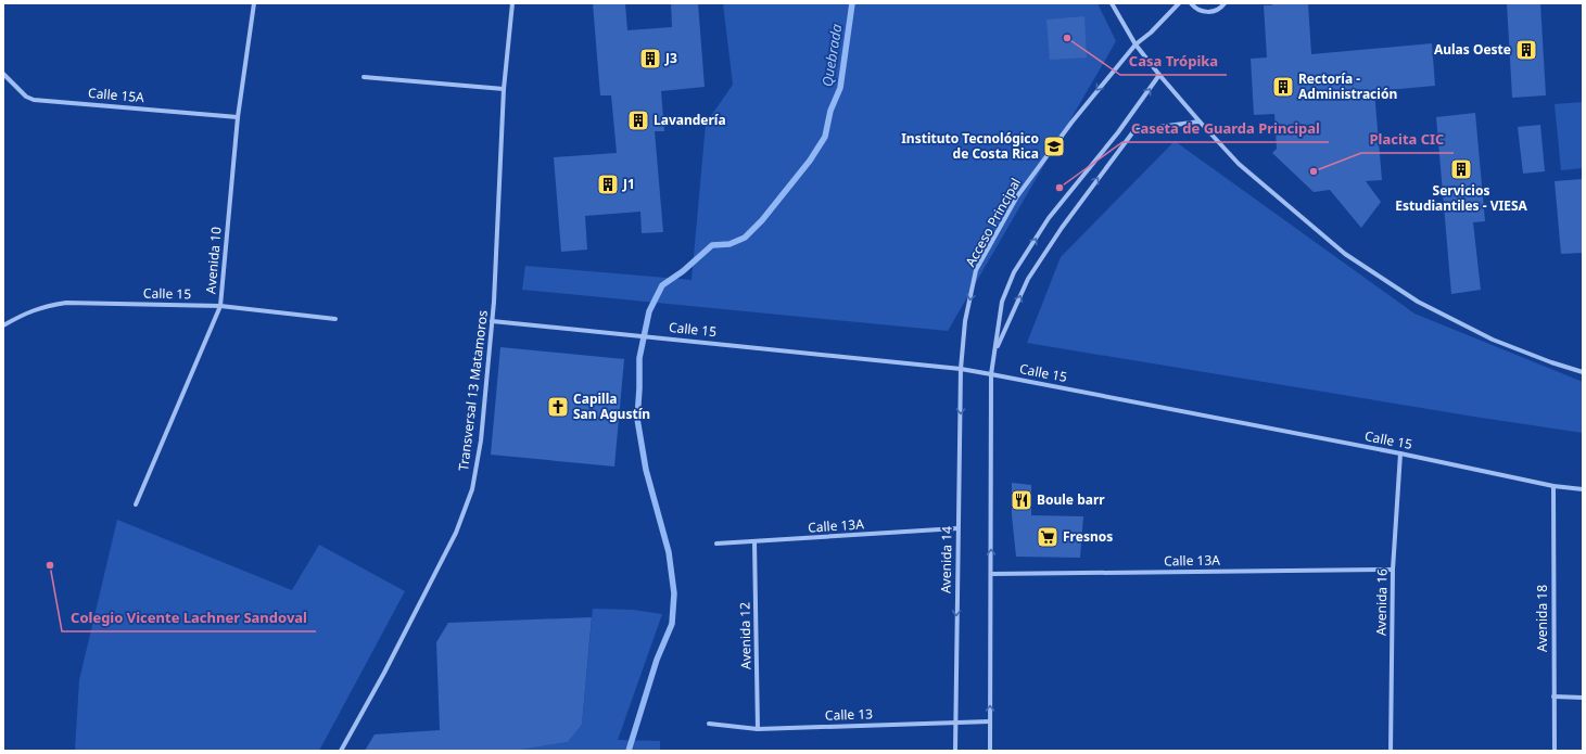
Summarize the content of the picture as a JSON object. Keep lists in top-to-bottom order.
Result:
{
  "streets": {
    "street": [
      "Calle 15A",
      "Acceso Principal",
      "Avenida 10",
      "Calle 15",
      "Transversal 13 Matamoros",
      "Calle 13A",
      "Avenida 14",
      "Avenida 16",
      "Avenida 18",
      "Avenida 12",
      "Calle 13"
    ]
  },
  "crossings": [
    ["Calle 15A", "Avenida 10"],
    ["Acceso Principal", "Calle 15"],
    ["Acceso Principal", "Avenida 14"],
    ["Avenida 10", "Calle 15"],
    ["Calle 15", "Transversal 13 Matamoros"],
    ["Calle 15", "Avenida 14"],
    ["Calle 15", "Avenida 16"],
    ["Calle 15", "Avenida 18"],
    ["Calle 13A", "Avenida 14"],
    ["Calle 13A", "Avenida 16"],
    ["Calle 13A", "Avenida 12"],
    ["Avenida 14", "Calle 13"],
    ["Avenida 12", "Calle 13"]
  ],
  "water": ["Quebrada"],
  "places": {
    "other": [
      "Casa Trópika",
      "Placita CIC",
      "Caseta de Guarda Principal",
      "Colegio Vicente Lachner Sandoval"
    ],
    "building": [
      "Aulas Oeste",
      "J3",
      "Rectoría - Administración",
      "Lavandería",
      "Servicios Estudiantiles - VIESA",
      "J1"
    ],
    "school or university": ["Instituto Tecnológico de Costa Rica"],
    "church": ["Capilla San Agustín"],
    "restaurant": ["Boule barr"],
    "supermarket": ["Fresnos"]
  }
}
